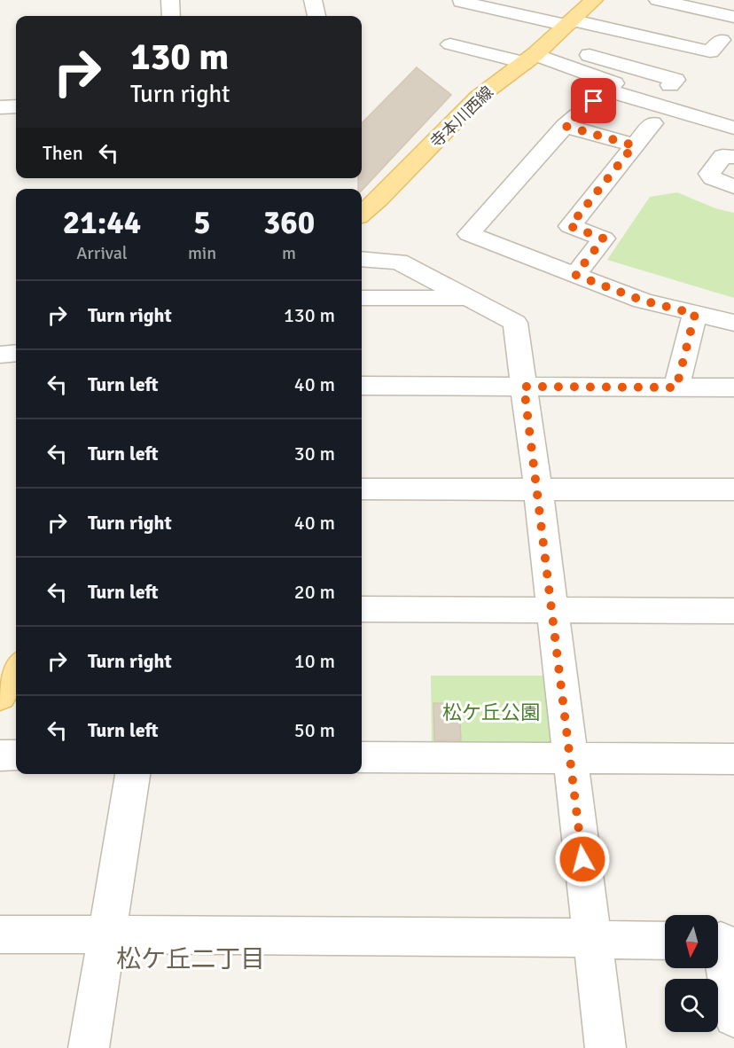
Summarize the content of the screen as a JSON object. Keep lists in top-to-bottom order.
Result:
{
  "streets": {
    "main road": ["寺本川西線"]
  },
  "districts": ["松ケ丘二丁目"],
  "parks": ["松ケ丘公園"],
  "north": "bottom",
  "page": {
    "turn": ["130 m", "Turn right"],
    "then": "Then",
    "eta": [
      "21:44",
      "Arrival",
      "5",
      "min",
      "360",
      "m"
    ],
    "list": [
      {
        "name": "Turn right",
        "value": "130 m"
      },
      {
        "name": "Turn left",
        "value": "40 m"
      },
      {
        "name": "Turn left",
        "value": "30 m"
      },
      {
        "name": "Turn right",
        "value": "40 m"
      },
      {
        "name": "Turn left",
        "value": "20 m"
      },
      {
        "name": "Turn right",
        "value": "10 m"
      },
      {
        "name": "Turn left",
        "value": "50 m"
      }
    ]
  }
}
